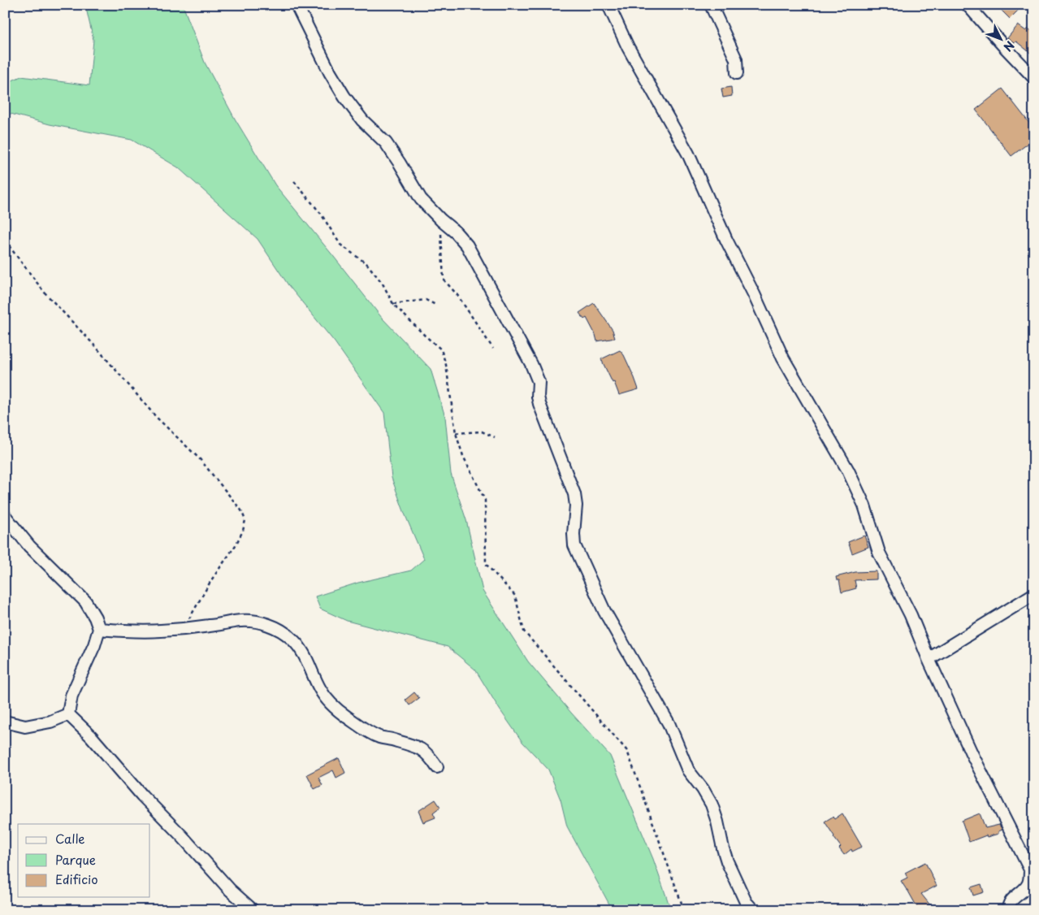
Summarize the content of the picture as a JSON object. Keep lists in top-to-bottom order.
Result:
{
  "legend": ["Calle", "Parque", "Edificio"],
  "north": "bottom right"
}
